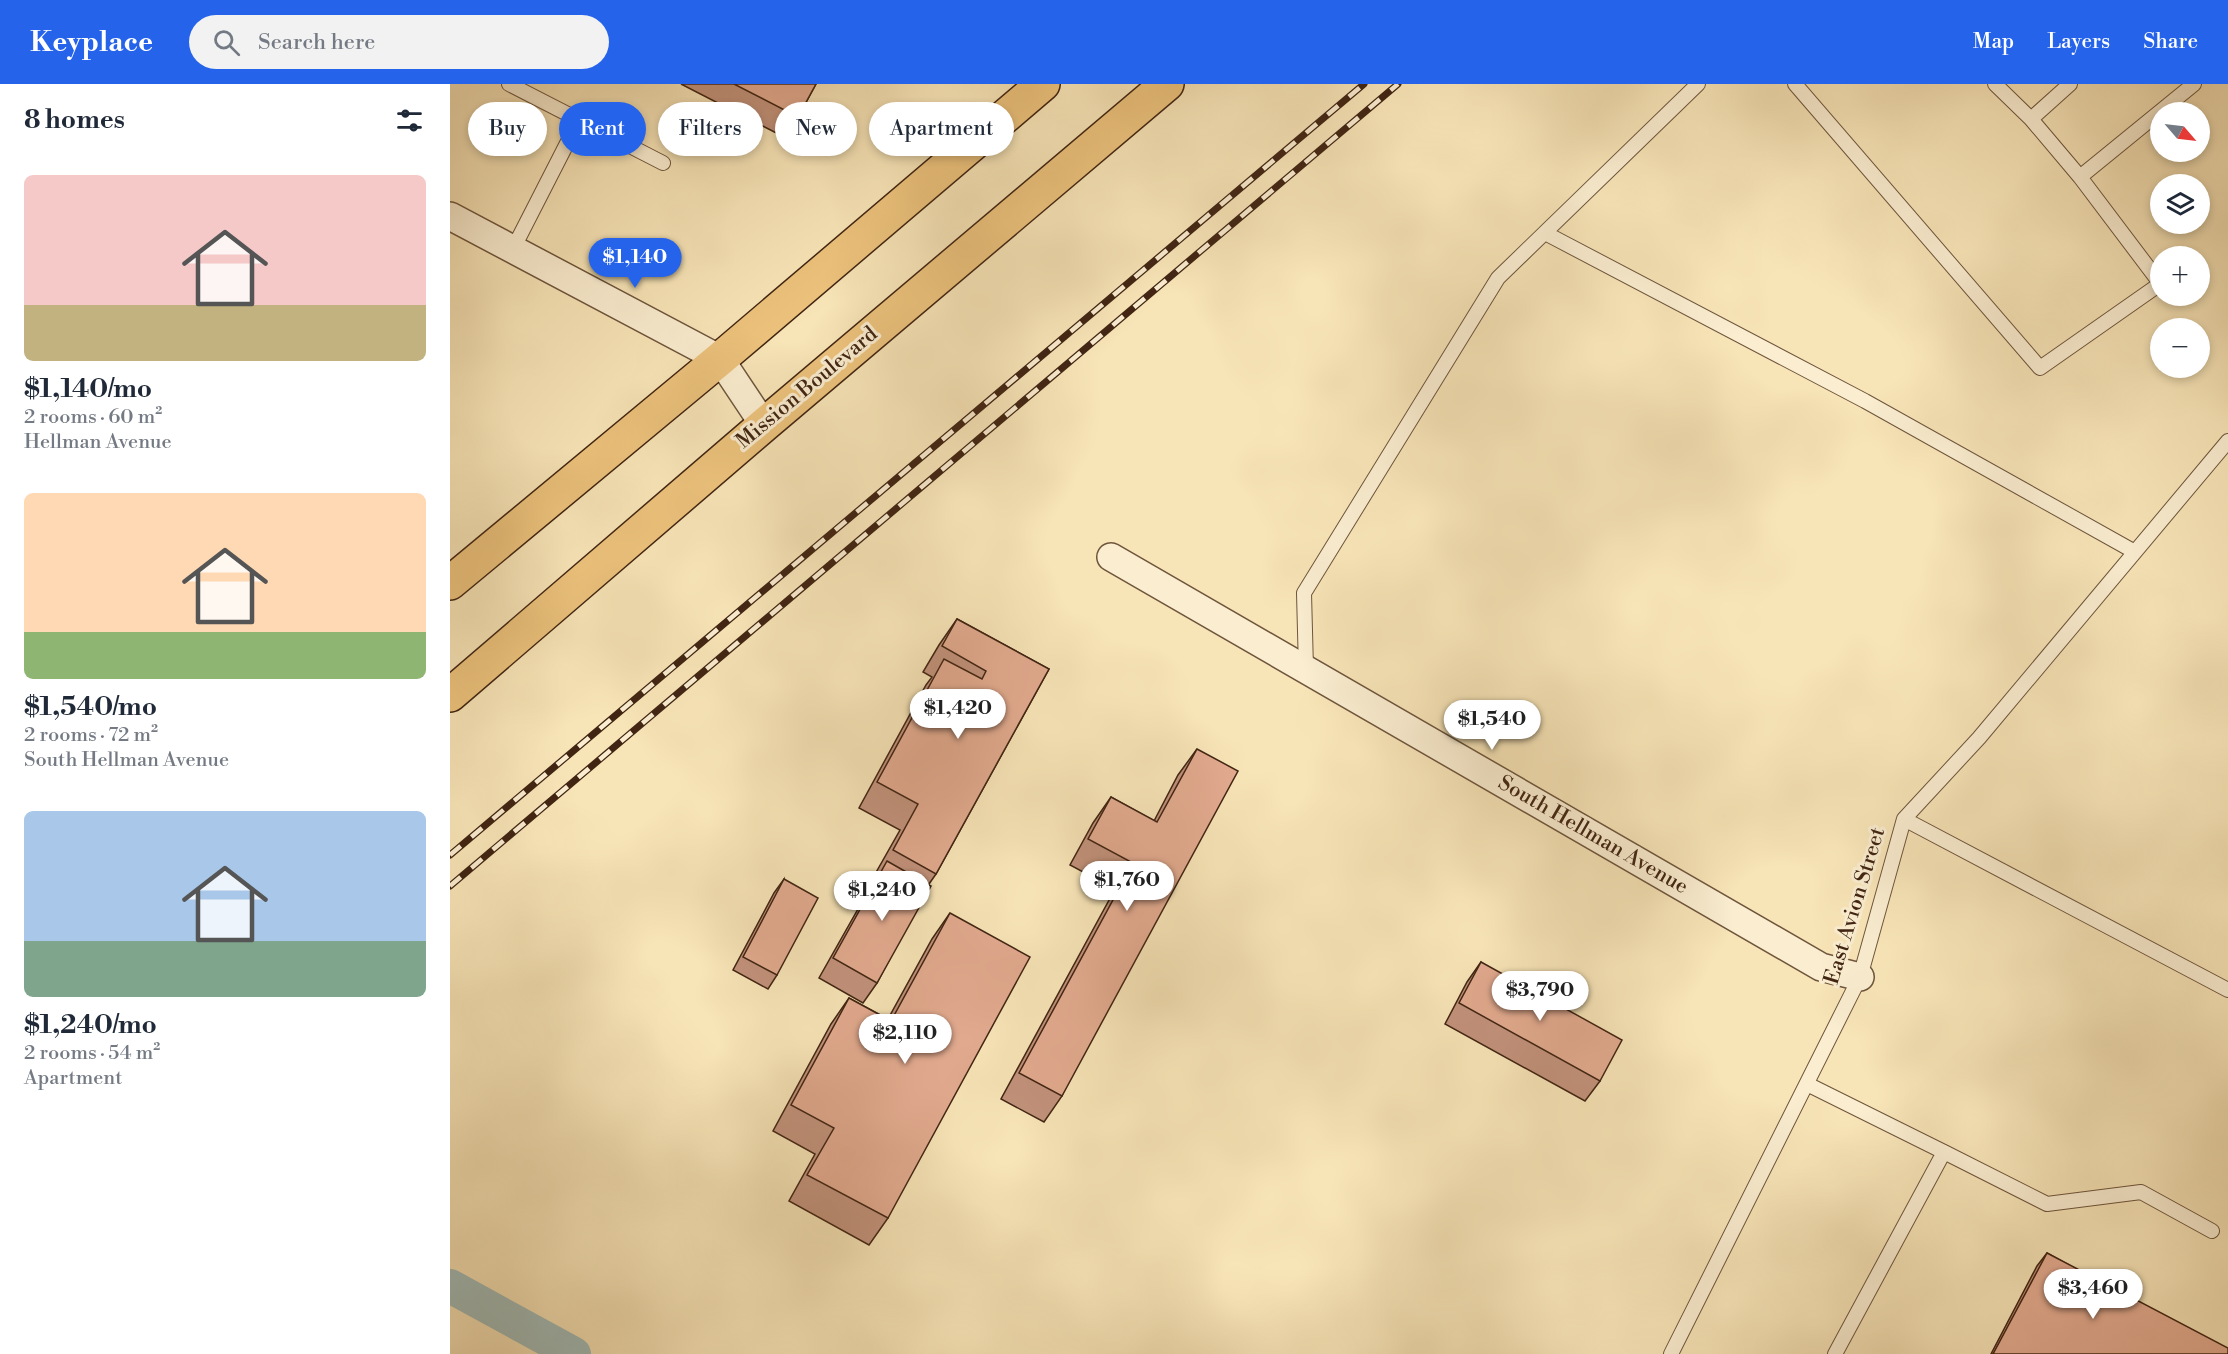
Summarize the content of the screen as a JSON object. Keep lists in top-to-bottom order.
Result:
{
  "streets": {
    "main road": ["Mission Boulevard"],
    "street": ["South Hellman Avenue"],
    "lane": ["East Avion Street"]
  },
  "crossings": [
    ["South Hellman Avenue", "East Avion Street"]
  ],
  "north": "bottom right",
  "page": {
    "header": "Keyplace",
    "search": "Search here",
    "nav": ["Map", "Layers", "Share"],
    "heading": "8 homes",
    "map_buttons": ["+", "−"],
    "chip": [
      "Buy",
      "Rent",
      "Filters",
      "New",
      "Apartment"
    ],
    "list": [
      {
        "name": "$1,140/mo",
        "note": "2 rooms · 60 m² · Hellman Avenue"
      },
      {
        "name": "$1,540/mo",
        "note": "2 rooms · 72 m² · South Hellman Avenue"
      },
      {
        "name": "$1,240/mo",
        "note": "2 rooms · 54 m² · Apartment"
      }
    ],
    "price": [
      "$1,140",
      "$1,420",
      "$1,540",
      "$1,760",
      "$1,240",
      "$3,790",
      "$2,110",
      "$3,460"
    ]
  }
}
